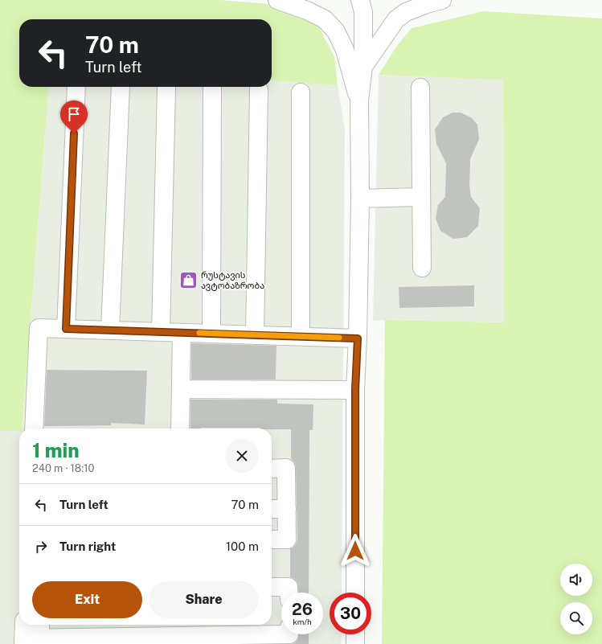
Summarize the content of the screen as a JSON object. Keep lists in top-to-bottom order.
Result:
{
  "places": {
    "shop": ["რუსტავის ავტობაზრობა"]
  },
  "page": {
    "turn": ["70 m", "Turn left"],
    "heading": ["1 min", "240 m · 18:10"],
    "list": [
      {
        "name": "Turn left",
        "value": "70 m"
      },
      {
        "name": "Turn right",
        "value": "100 m"
      }
    ],
    "buttons": ["Exit", "Share"],
    "speed": "26 km/h",
    "limit": "30"
  }
}
